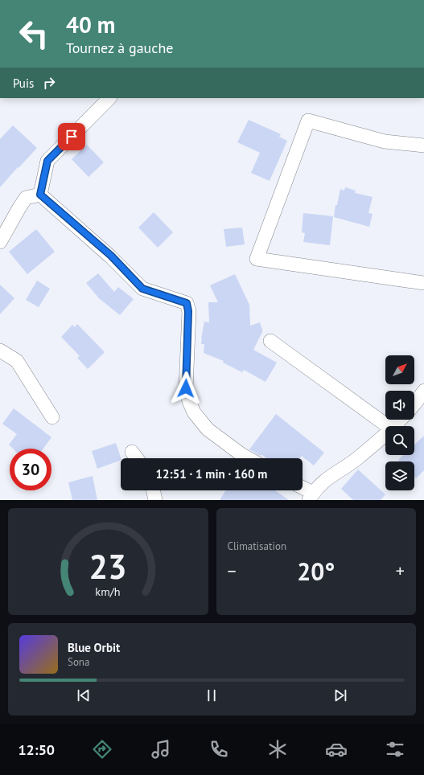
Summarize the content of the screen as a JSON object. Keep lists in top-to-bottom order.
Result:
{
  "north": "top right",
  "page": {
    "turn": ["40 m", "Tournez à gauche"],
    "then": "Puis",
    "limit": "30",
    "trip": "12:51 · 1 min · 160 m",
    "tile": "Climatisation",
    "heat": ["−", "20°", "+"],
    "song": ["Blue Orbit", "Sona"],
    "tabs": "12:50",
    "gauge": ["23", "km/h"]
  }
}
